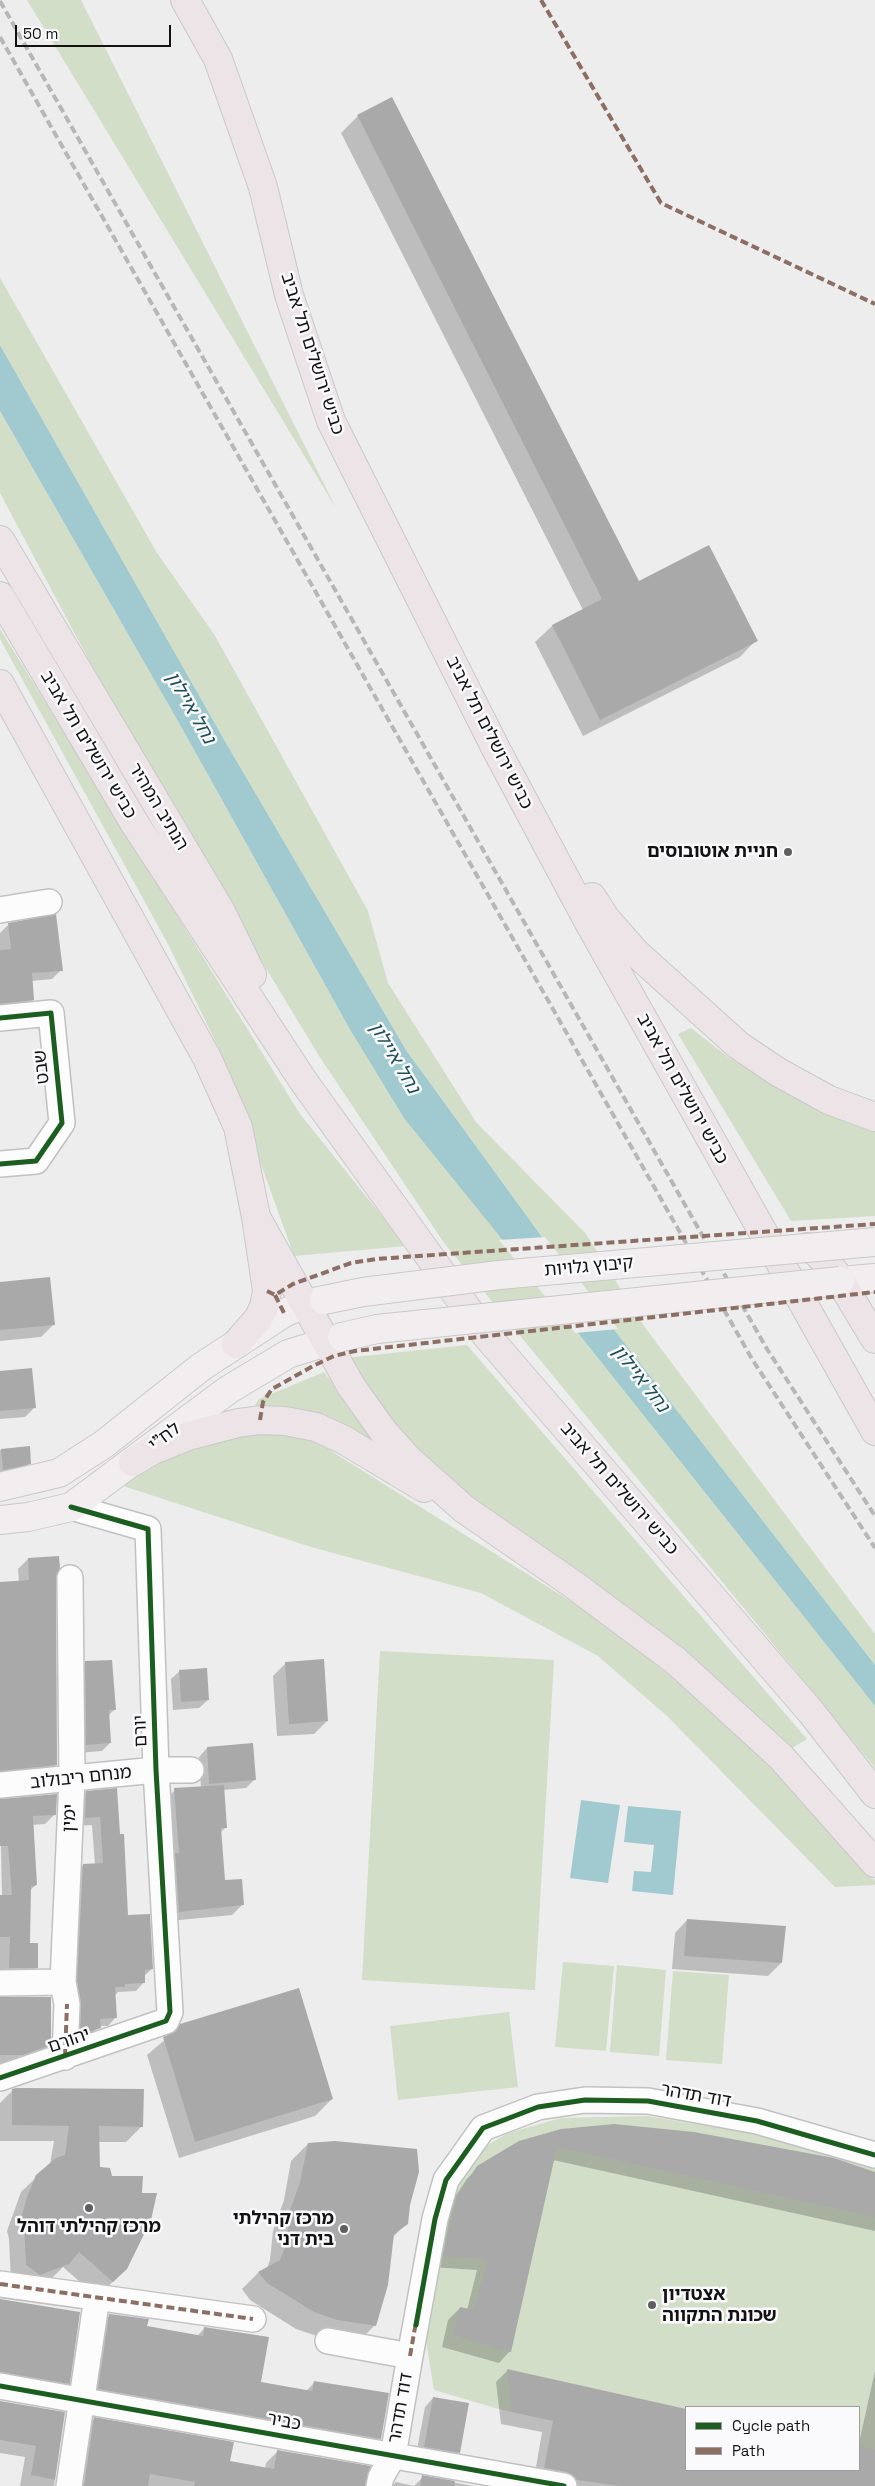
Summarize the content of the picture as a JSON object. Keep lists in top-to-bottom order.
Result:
{
  "streets": {
    "highway": ["כביש ירושלים תל אביב", "הנתיב המהיר"],
    "main road": ["קיבוץ גלויות", "לח\"י"],
    "street": [
      "שבט",
      "יורם",
      "מנחם ריבולוב",
      "ימין",
      "יהורם",
      "דוד תדהר",
      "כביר"
    ]
  },
  "crossings": [
    ["כביש ירושלים תל אביב", "הנתיב המהיר"],
    ["קיבוץ גלויות", "לח\"י"],
    ["לח\"י", "יורם"],
    ["יורם", "מנחם ריבולוב"],
    ["יורם", "יהורם"],
    ["מנחם ריבולוב", "ימין"],
    ["ימין", "יהורם"],
    ["דוד תדהר", "כביר"]
  ],
  "water": ["נחל איילון"],
  "places": [
    "חניית אוטובוסים",
    "מרכז קהילתי דוהל",
    "מרכז קהילתי בית דני",
    "אצטדיון שכונת התקווה"
  ],
  "legend": ["Cycle path", "Path"],
  "scale_bar": "50 m"
}
